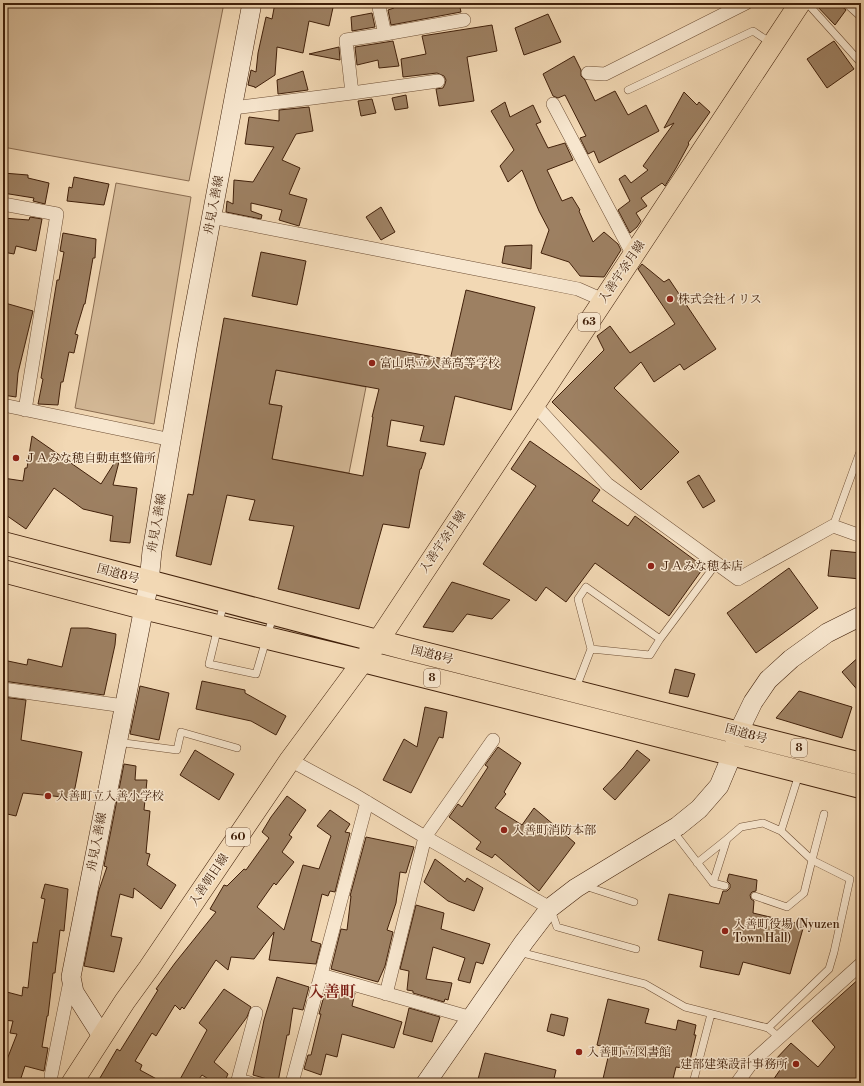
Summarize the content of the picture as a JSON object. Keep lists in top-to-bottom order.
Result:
{
  "streets": {
    "highway": ["国道8号", "8"],
    "main road": [
      "舟見入善線",
      "入善宇奈月線",
      "63",
      "60",
      "入善朝日線"
    ]
  },
  "crossings": [
    ["舟見入善線", "国道8号"],
    ["舟見入善線", "入善朝日線"],
    ["入善宇奈月線", "国道8号"],
    ["入善宇奈月線", "入善朝日線"],
    ["国道8号", "入善朝日線"]
  ],
  "districts": ["入善町"],
  "places": [
    "株式会社イリス",
    "富山県立入善高等学校",
    "ＪＡみな穂自動車整備所",
    "ＪＡみな穂本店",
    "入善町立入善小学校",
    "入善町消防本部",
    "入善町役場 (Nyuzen Town Hall)",
    "入善町立図書館",
    "建部建築設計事務所"
  ]
}
